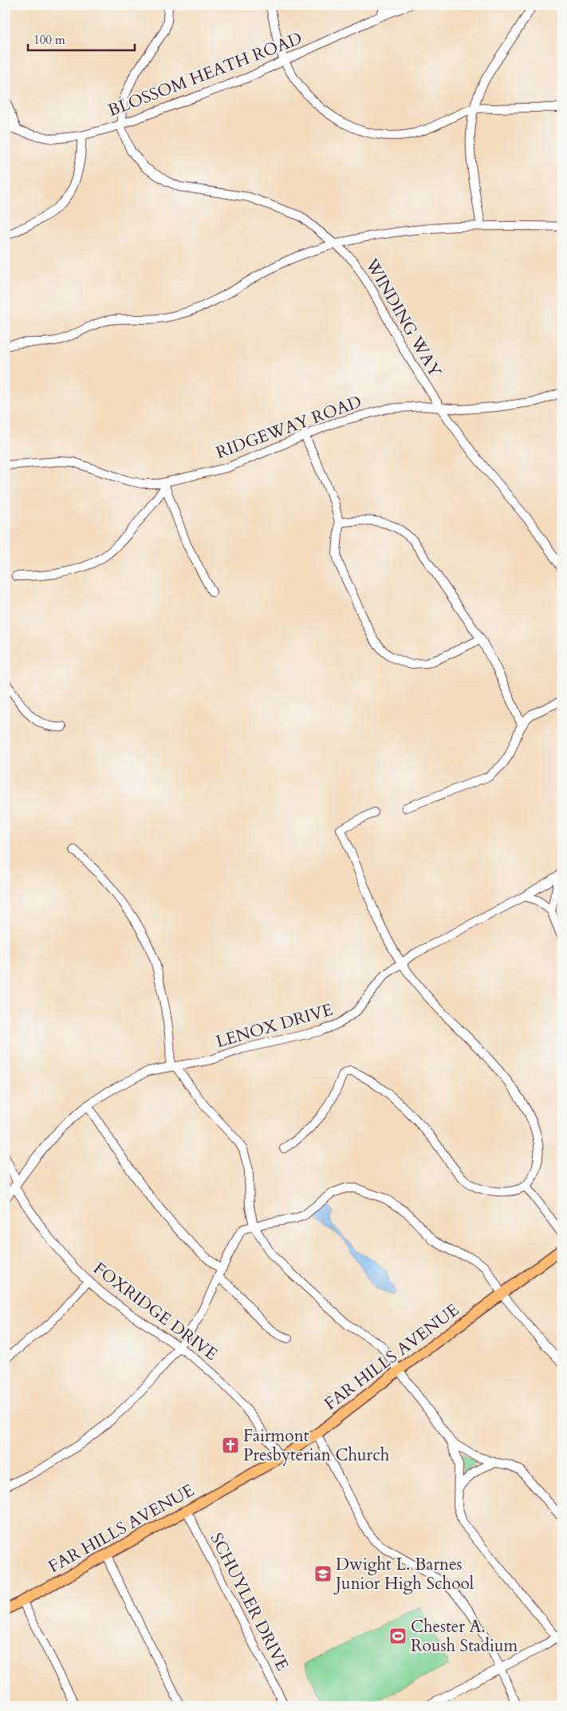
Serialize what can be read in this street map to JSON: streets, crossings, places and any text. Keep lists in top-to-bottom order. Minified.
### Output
{"streets":{"main road":["FAR HILLS AVENUE"],"street":["BLOSSOM HEATH ROAD","WINDING WAY","RIDGEWAY ROAD","LENOX DRIVE","FOXRIDGE DRIVE","SCHUYLER DRIVE"]},"crossings":[["BLOSSOM HEATH ROAD","WINDING WAY"],["WINDING WAY","RIDGEWAY ROAD"],["LENOX DRIVE","FOXRIDGE DRIVE"],["FOXRIDGE DRIVE","FAR HILLS AVENUE"],["FAR HILLS AVENUE","SCHUYLER DRIVE"]],"places":{"church":["Fairmont Presbyterian Church"],"school or university":["Dwight L. Barnes Junior High School"],"sports":["Chester A. Roush Stadium"]},"scale_bar":"100 m"}
